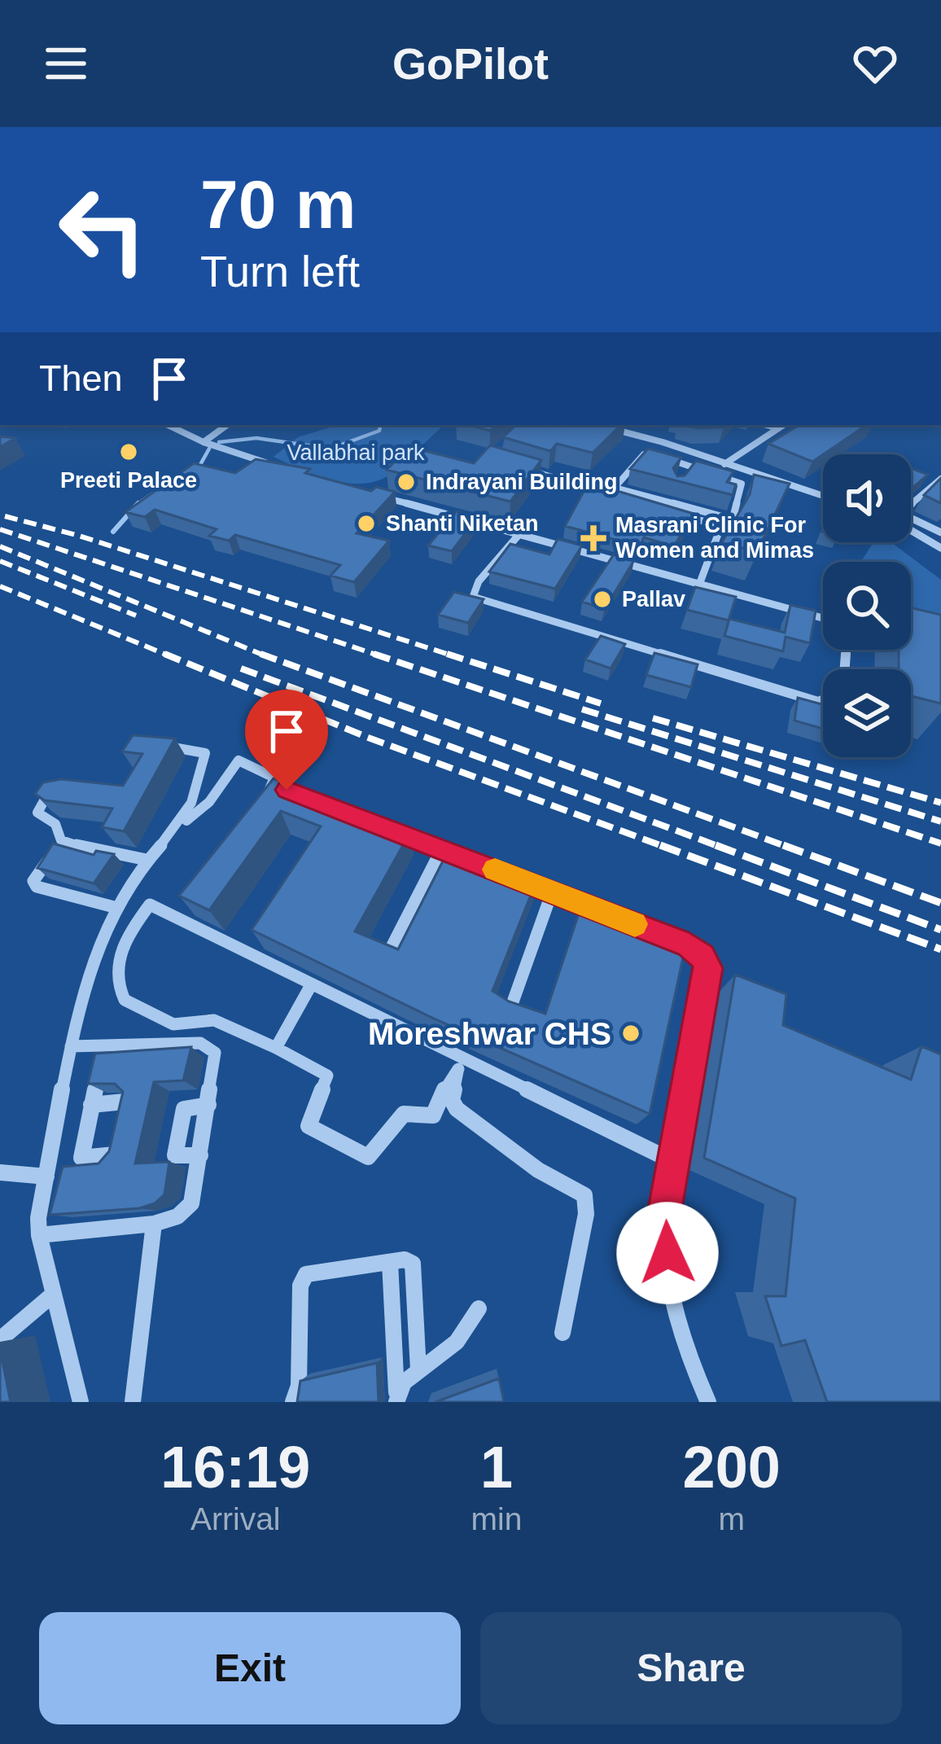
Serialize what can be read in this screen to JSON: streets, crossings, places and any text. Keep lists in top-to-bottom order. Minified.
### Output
{"parks":["Vallabhai park"],"places":{"other":["Preeti Palace","Indrayani Building","Shanti Niketan","Pallav","Moreshwar CHS"],"health":["Masrani Clinic For Women and Mimas"]},"page":{"header":"GoPilot","turn":["70 m","Turn left"],"then":"Then","eta":["16:19","Arrival","1","min","200","m"],"buttons":["Exit","Share"]}}
